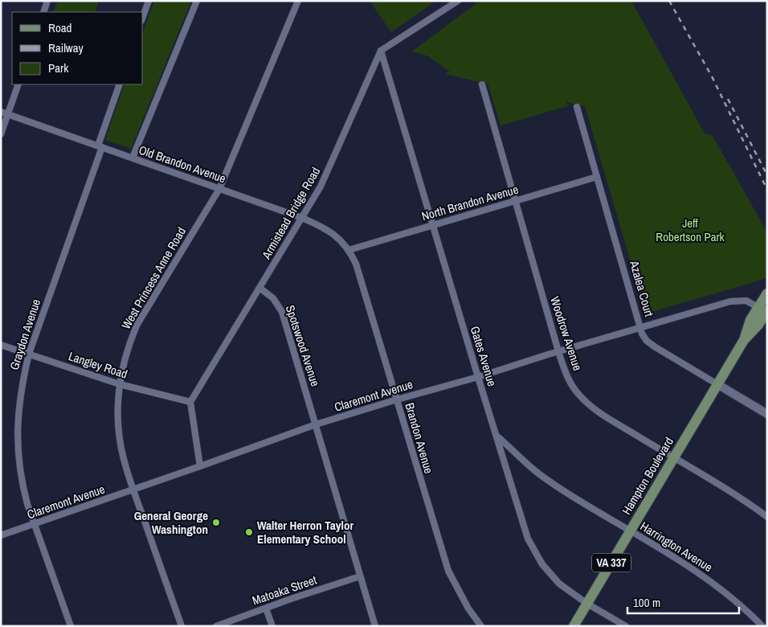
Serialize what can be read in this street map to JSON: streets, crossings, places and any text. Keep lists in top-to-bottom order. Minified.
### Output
{"streets":{"main road":["Hampton Boulevard","VA 337"],"street":["Old Brandon Avenue","North Brandon Avenue","Armistead Bridge Road","West Princess Anne Road","Azalea Court","Woodrow Avenue","Graydon Avenue","Spotswood Avenue","Gates Avenue","Langley Road","Claremont Avenue","Brandon Avenue","Harrington Avenue","Matoaka Street"]},"crossings":[["Old Brandon Avenue","North Brandon Avenue"],["Old Brandon Avenue","Armistead Bridge Road"],["Old Brandon Avenue","West Princess Anne Road"],["Old Brandon Avenue","Graydon Avenue"],["Old Brandon Avenue","Brandon Avenue"],["North Brandon Avenue","Azalea Court"],["North Brandon Avenue","Woodrow Avenue"],["North Brandon Avenue","Gates Avenue"],["North Brandon Avenue","Brandon Avenue"],["Armistead Bridge Road","Spotswood Avenue"],["Armistead Bridge Road","Gates Avenue"],["Armistead Bridge Road","Langley Road"],["West Princess Anne Road","Langley Road"],["West Princess Anne Road","Claremont Avenue"],["Azalea Court","Claremont Avenue"],["Azalea Court","Hampton Boulevard"],["Woodrow Avenue","Claremont Avenue"],["Woodrow Avenue","Hampton Boulevard"],["Graydon Avenue","Langley Road"],["Graydon Avenue","Claremont Avenue"],["Spotswood Avenue","Claremont Avenue"],["Spotswood Avenue","Matoaka Street"],["Gates Avenue","Claremont Avenue"],["Gates Avenue","Hampton Boulevard"],["Gates Avenue","Harrington Avenue"],["Claremont Avenue","Brandon Avenue"],["Claremont Avenue","Hampton Boulevard"],["Hampton Boulevard","Harrington Avenue"]],"parks":["Jeff Robertson Park"],"places":["General George Washington","Walter Herron Taylor Elementary School"],"legend":["Road","Railway","Park"],"scale_bar":"100 m"}
